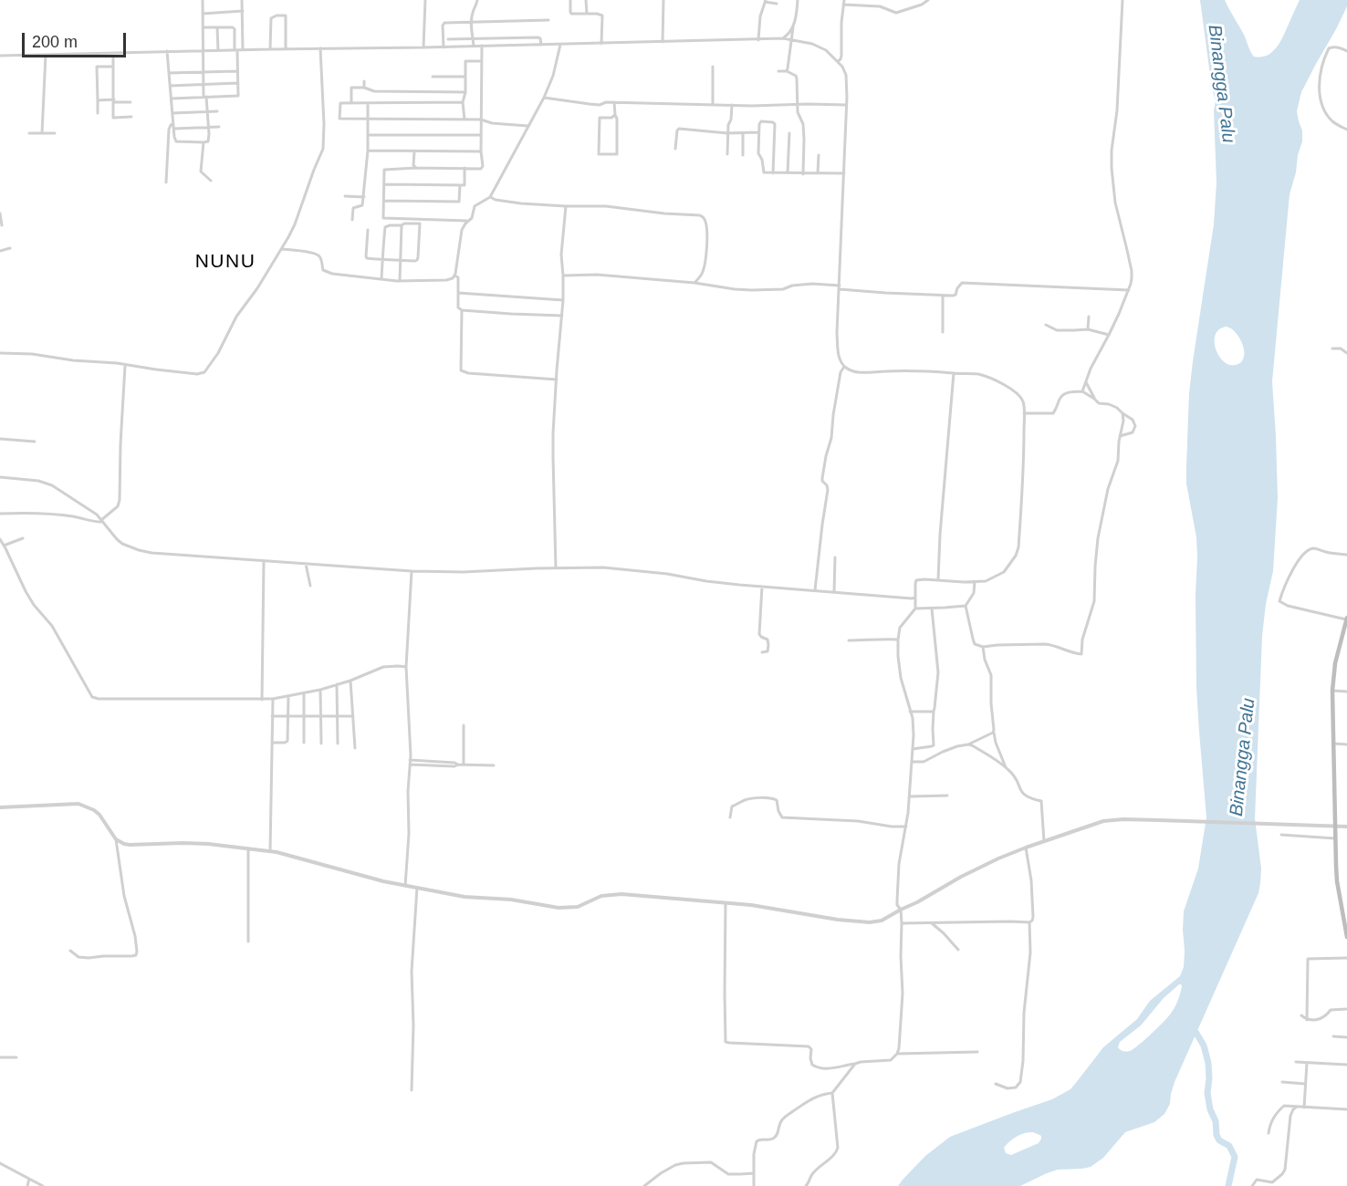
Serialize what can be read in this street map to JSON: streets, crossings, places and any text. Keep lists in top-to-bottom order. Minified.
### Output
{"districts":["NUNU"],"water":["Binangga Palu"],"scale_bar":"200 m"}
